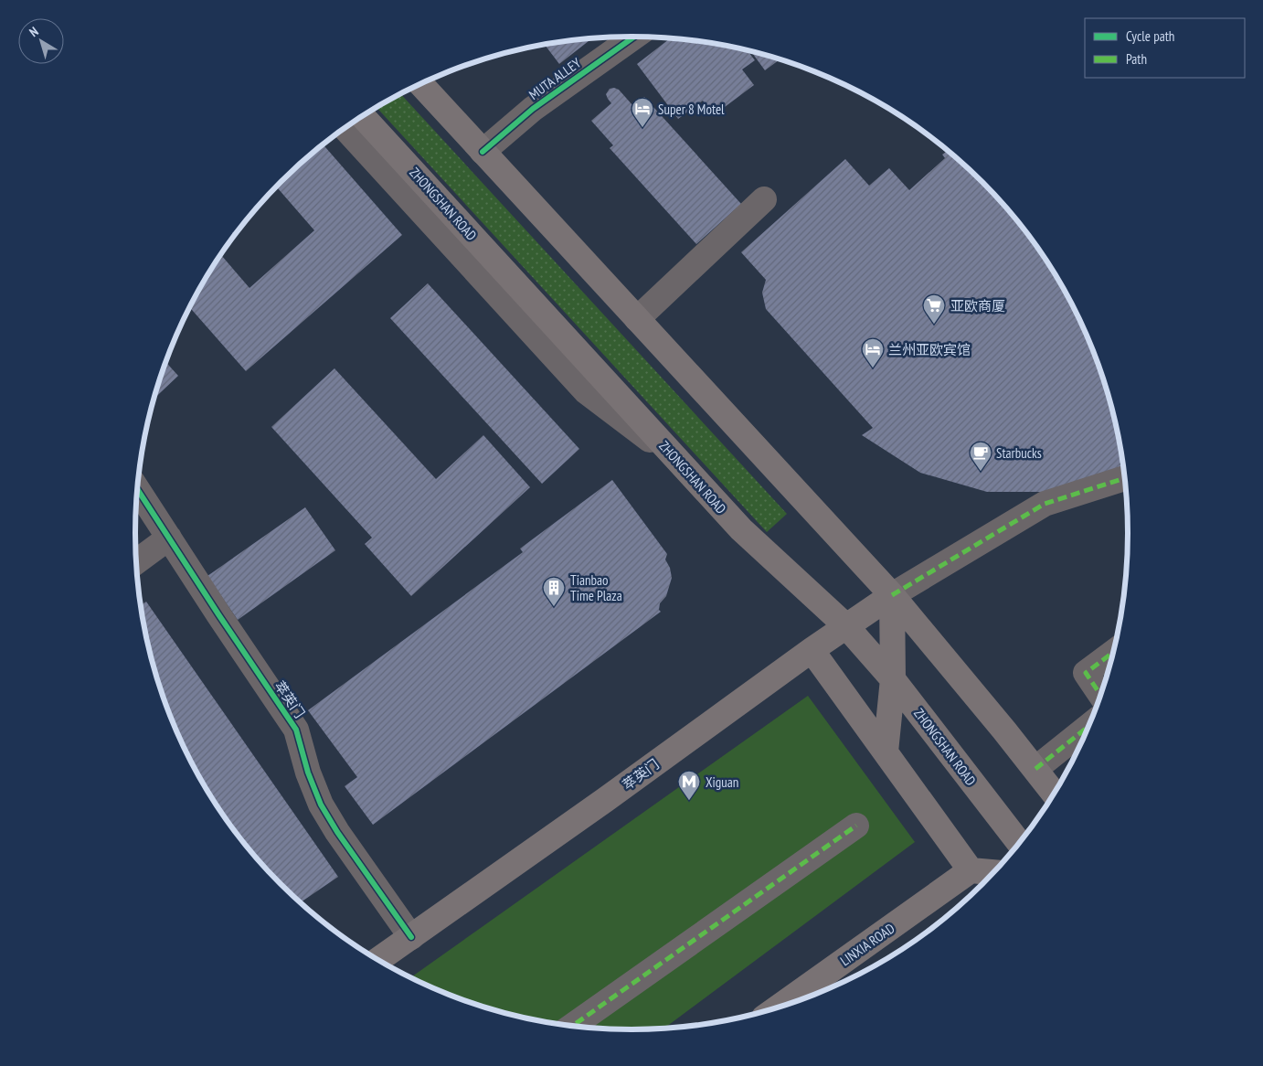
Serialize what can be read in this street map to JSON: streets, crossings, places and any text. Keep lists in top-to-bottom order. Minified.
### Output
{"streets":{"main road":["ZHONGSHAN ROAD","萃英门","LINXIA ROAD"],"street":["MUTA ALLEY"]},"crossings":[["ZHONGSHAN ROAD","萃英门"]],"places":{"hotel":["Super 8 Motel","兰州亚欧宾馆"],"supermarket":["亚欧商厦"],"cafe":["Starbucks"],"building":["Tianbao Time Plaza"],"metro station":["Xiguan"]},"legend":["Cycle path","Path"],"north":"top left"}
